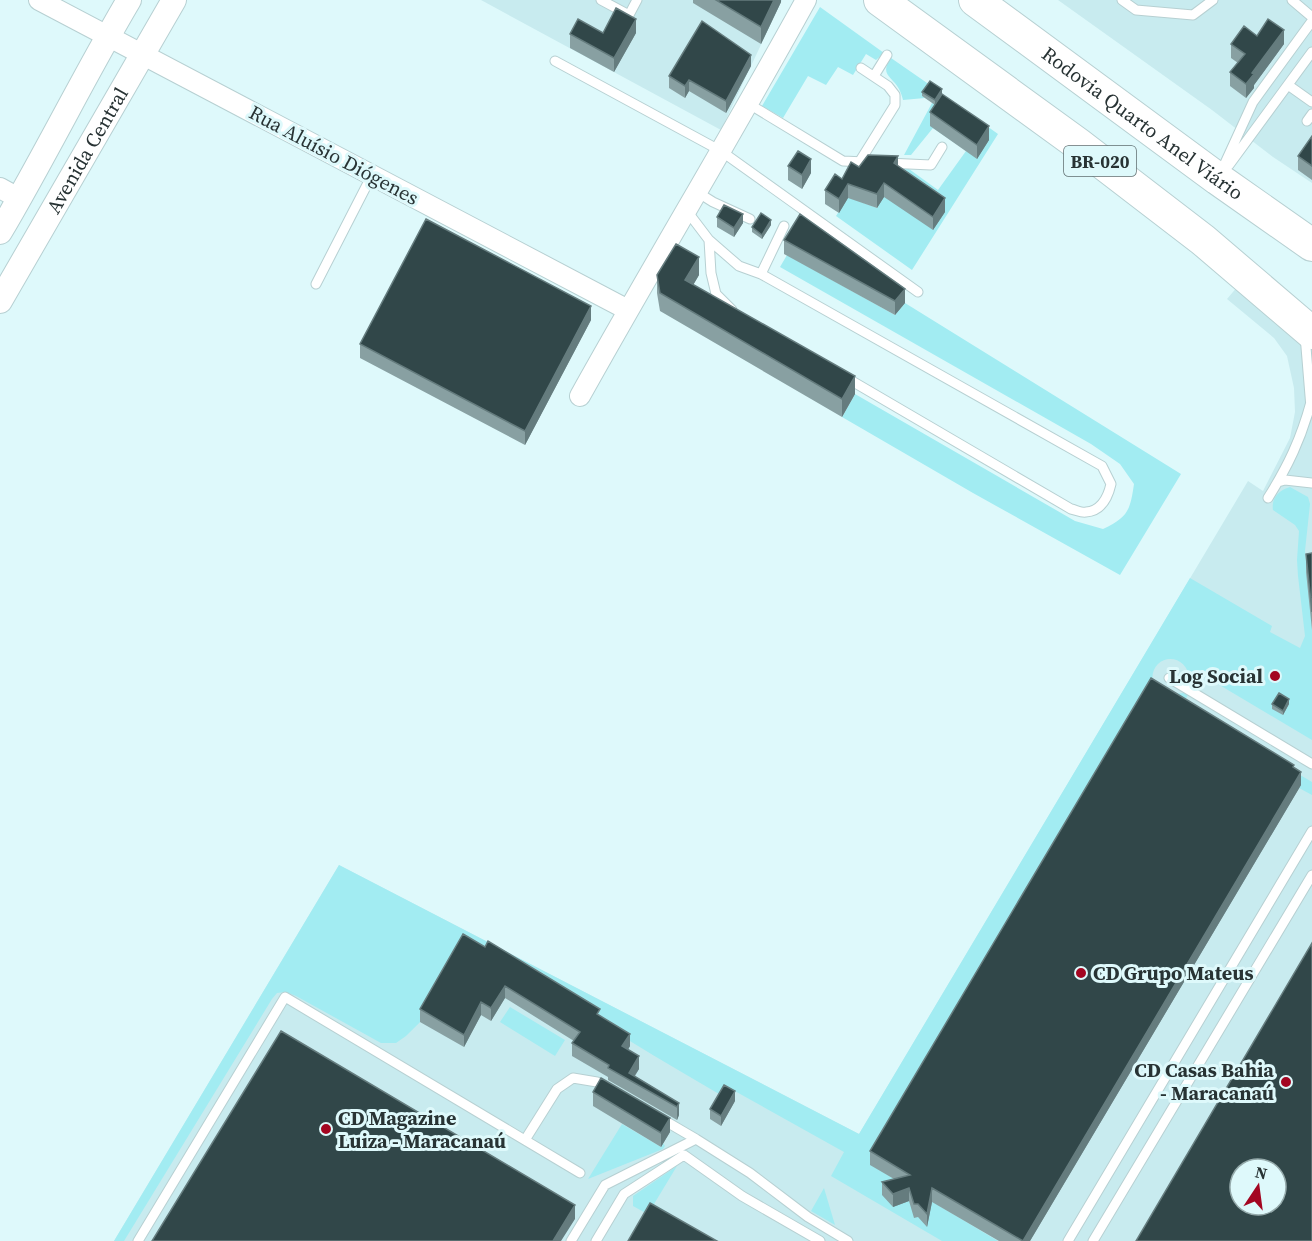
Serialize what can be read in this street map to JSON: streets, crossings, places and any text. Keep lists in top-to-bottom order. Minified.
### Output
{"streets":{"highway":["Rodovia Quarto Anel Viário","BR-020"],"street":["Avenida Central","Rua Aluísio Diógenes"]},"crossings":[["Avenida Central","Rua Aluísio Diógenes"]],"places":["Log Social","CD Grupo Mateus","CD Casas Bahia - Maracanaú","CD Magazine Luiza - Maracanaú"],"north":"top"}
